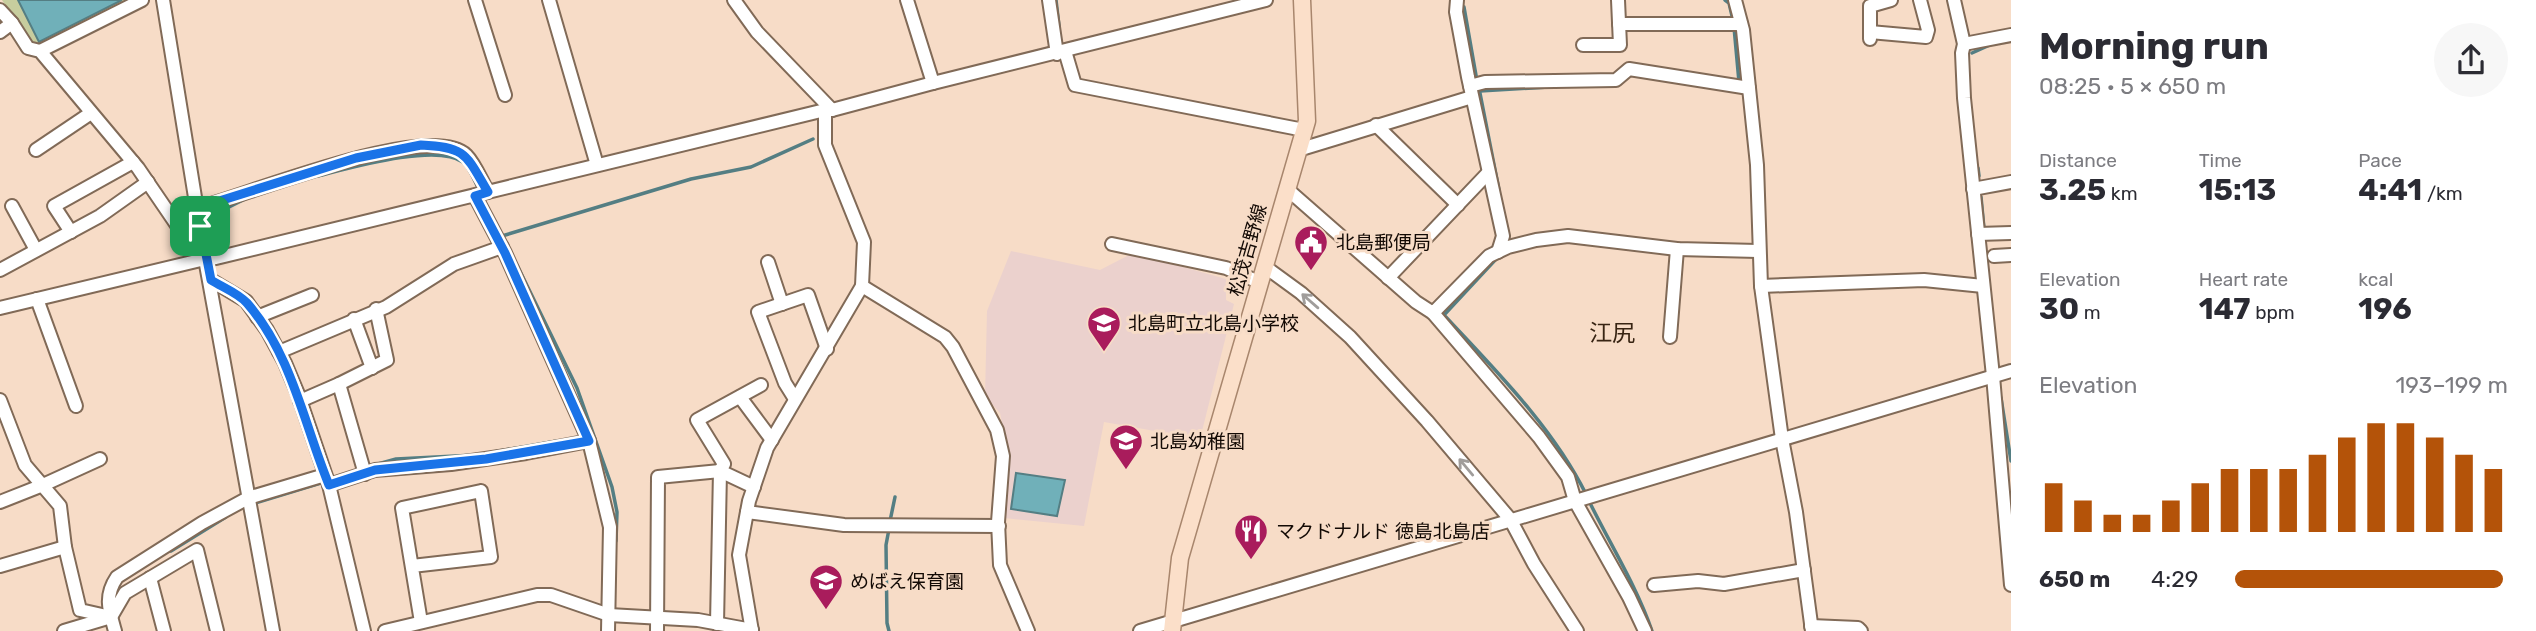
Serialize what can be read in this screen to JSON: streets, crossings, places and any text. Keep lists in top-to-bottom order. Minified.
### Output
{"streets":{"main road":["松茂吉野線"]},"districts":["江尻"],"places":{"public building":["北島郵便局"],"school or university":["北島町立北島小学校","北島幼稚園","めばえ保育園"],"restaurant":["マクドナルド 徳島北島店"]},"page":{"heading":["Morning run","08:25 · 5 × 650 m"],"stats":[["Distance","3.25 km"],["Time","15:13"],["Pace","4:41 /km"],["Elevation","30 m"],["Heart rate","147 bpm"],["kcal","196"]],"chart":["Elevation","193–199 m"],"list":[{"name":"650 m","note":"4:29"}]}}
